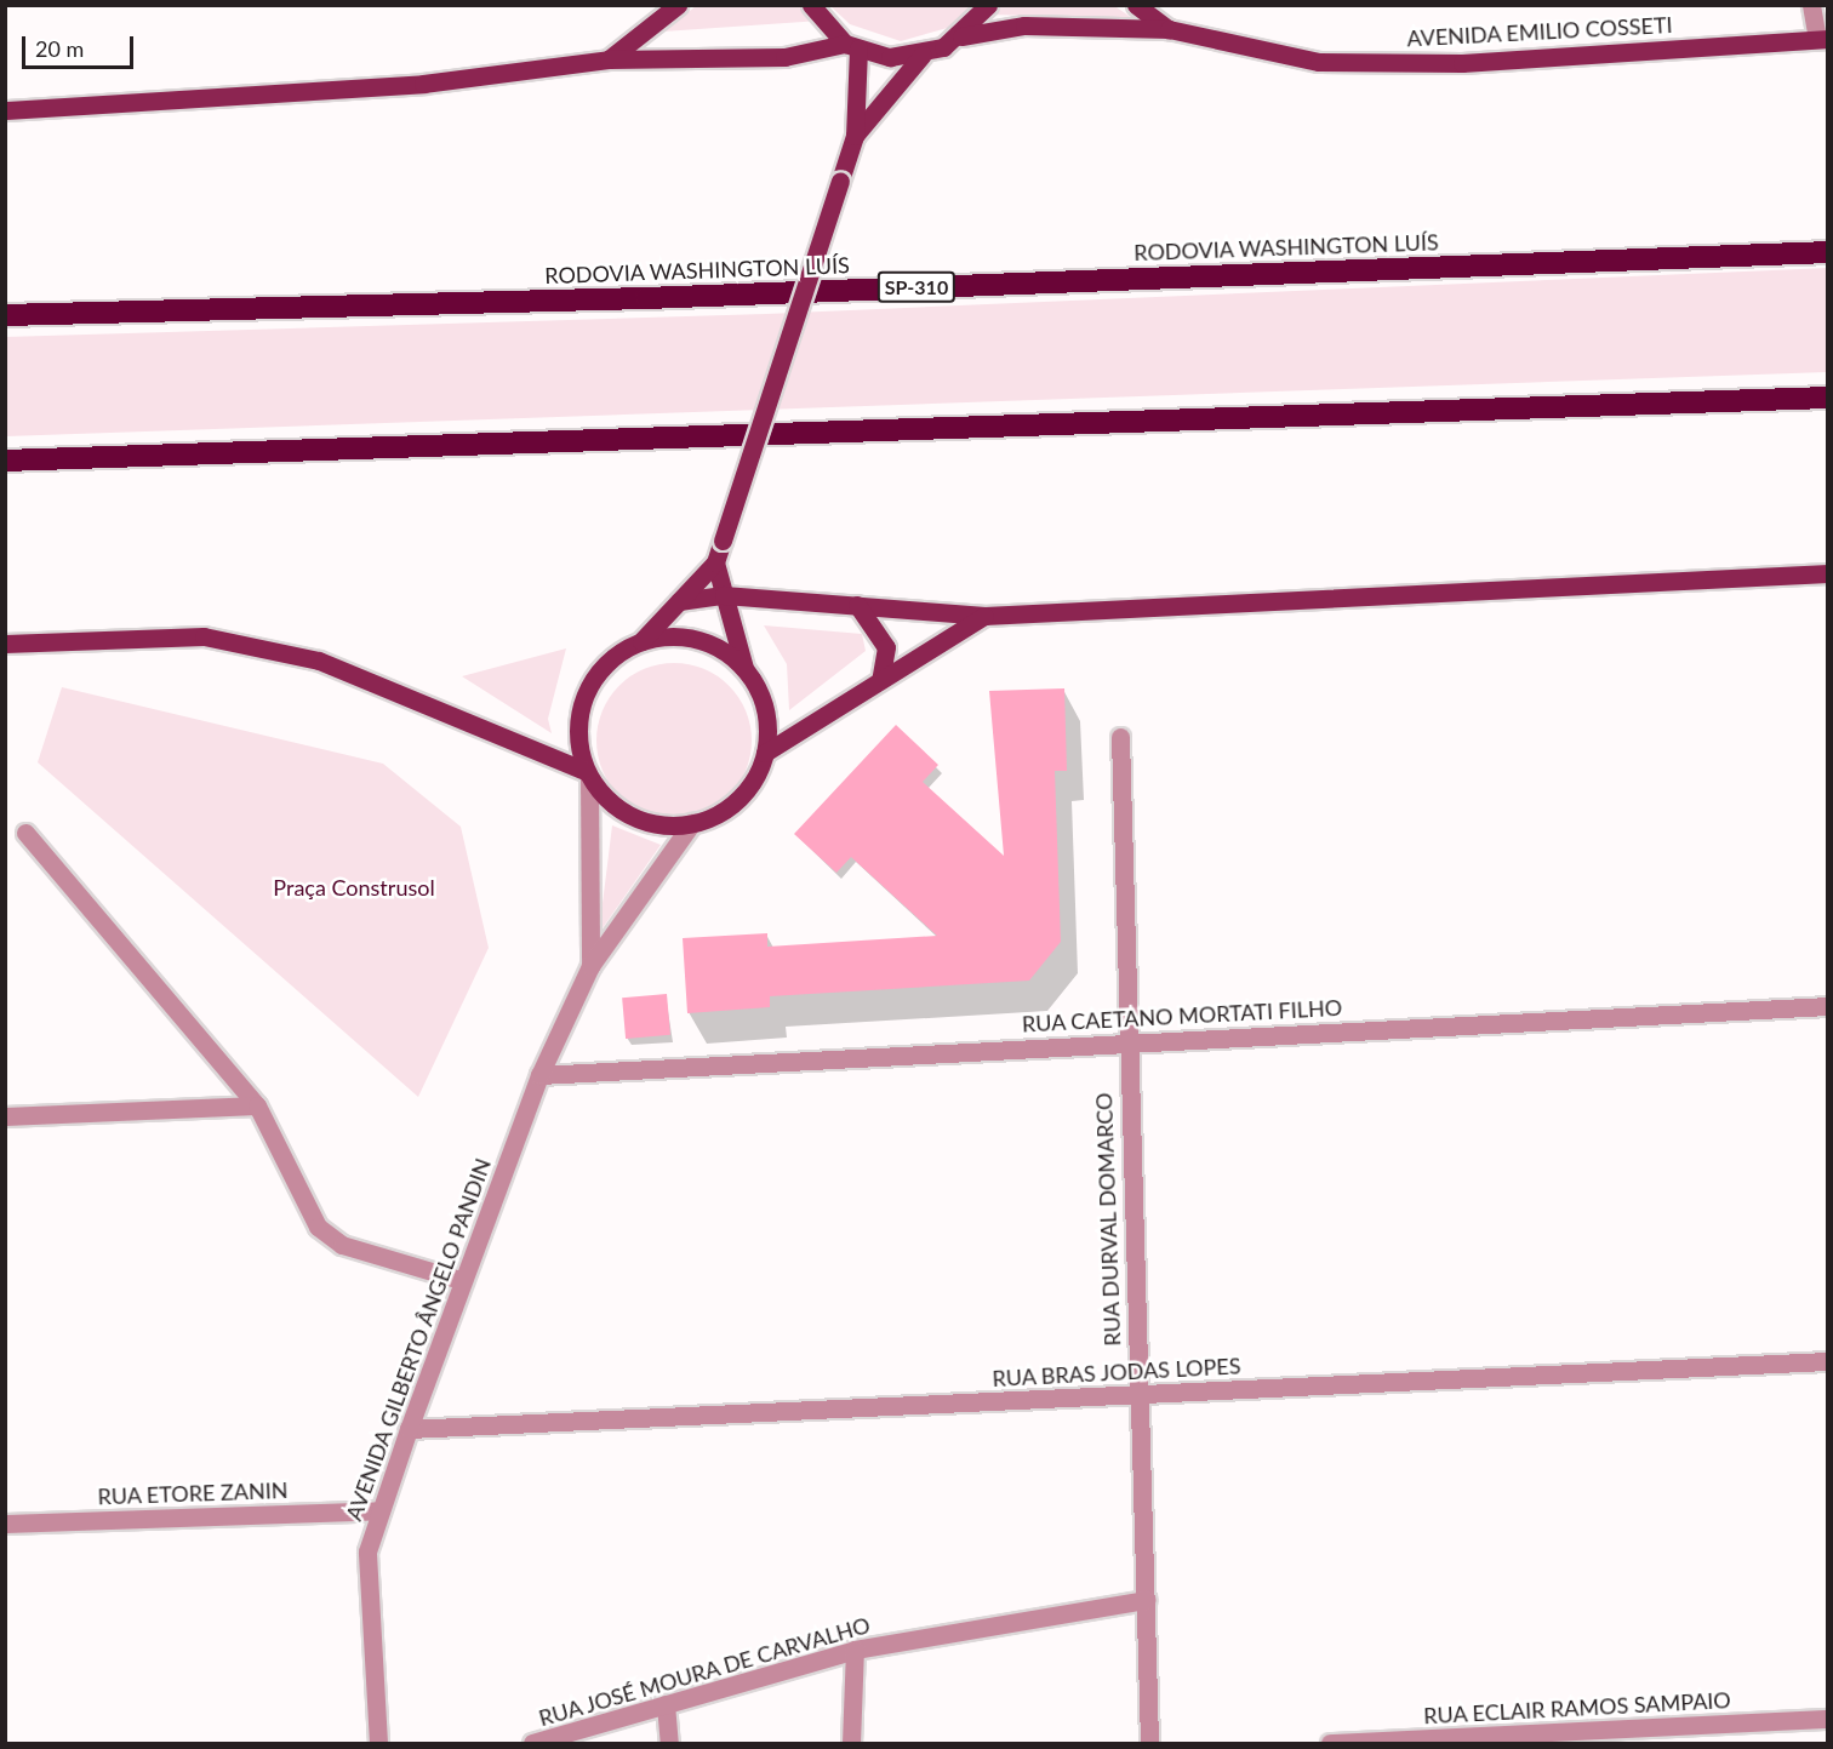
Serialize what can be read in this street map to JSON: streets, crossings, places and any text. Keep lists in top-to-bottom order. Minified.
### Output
{"streets":{"highway":["RODOVIA WASHINGTON LUÍS","SP-310"],"main road":["AVENIDA EMILIO COSSETI"],"street":["RUA CAETANO MORTATI FILHO","RUA DURVAL DOMARCO","AVENIDA GILBERTO ÂNGELO PANDIN","RUA BRAS JODAS LOPES","RUA ETORE ZANIN","RUA JOSÉ MOURA DE CARVALHO","RUA ECLAIR RAMOS SAMPAIO"]},"crossings":[["RUA CAETANO MORTATI FILHO","RUA DURVAL DOMARCO"],["RUA CAETANO MORTATI FILHO","AVENIDA GILBERTO ÂNGELO PANDIN"],["RUA DURVAL DOMARCO","RUA BRAS JODAS LOPES"],["RUA DURVAL DOMARCO","RUA JOSÉ MOURA DE CARVALHO"],["AVENIDA GILBERTO ÂNGELO PANDIN","RUA BRAS JODAS LOPES"],["AVENIDA GILBERTO ÂNGELO PANDIN","RUA ETORE ZANIN"]],"parks":["Praça Construsol"],"scale_bar":"20 m"}
